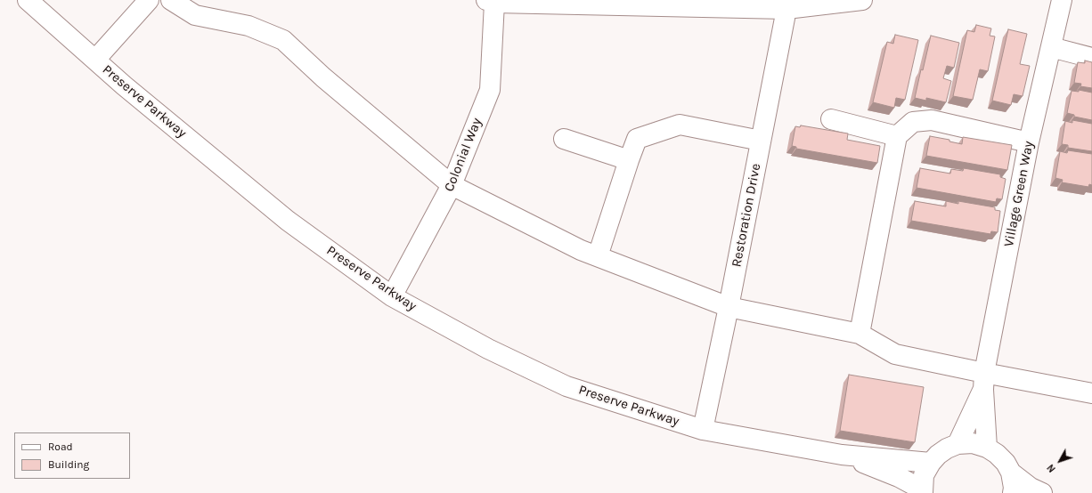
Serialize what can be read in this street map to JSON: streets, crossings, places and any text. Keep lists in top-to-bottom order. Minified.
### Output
{"streets":{"street":["Preserve Parkway","Colonial Way","Village Green Way","Restoration Drive"]},"crossings":[["Preserve Parkway","Colonial Way"],["Preserve Parkway","Village Green Way"],["Preserve Parkway","Restoration Drive"]],"legend":["Road","Building"],"north":"bottom left"}
